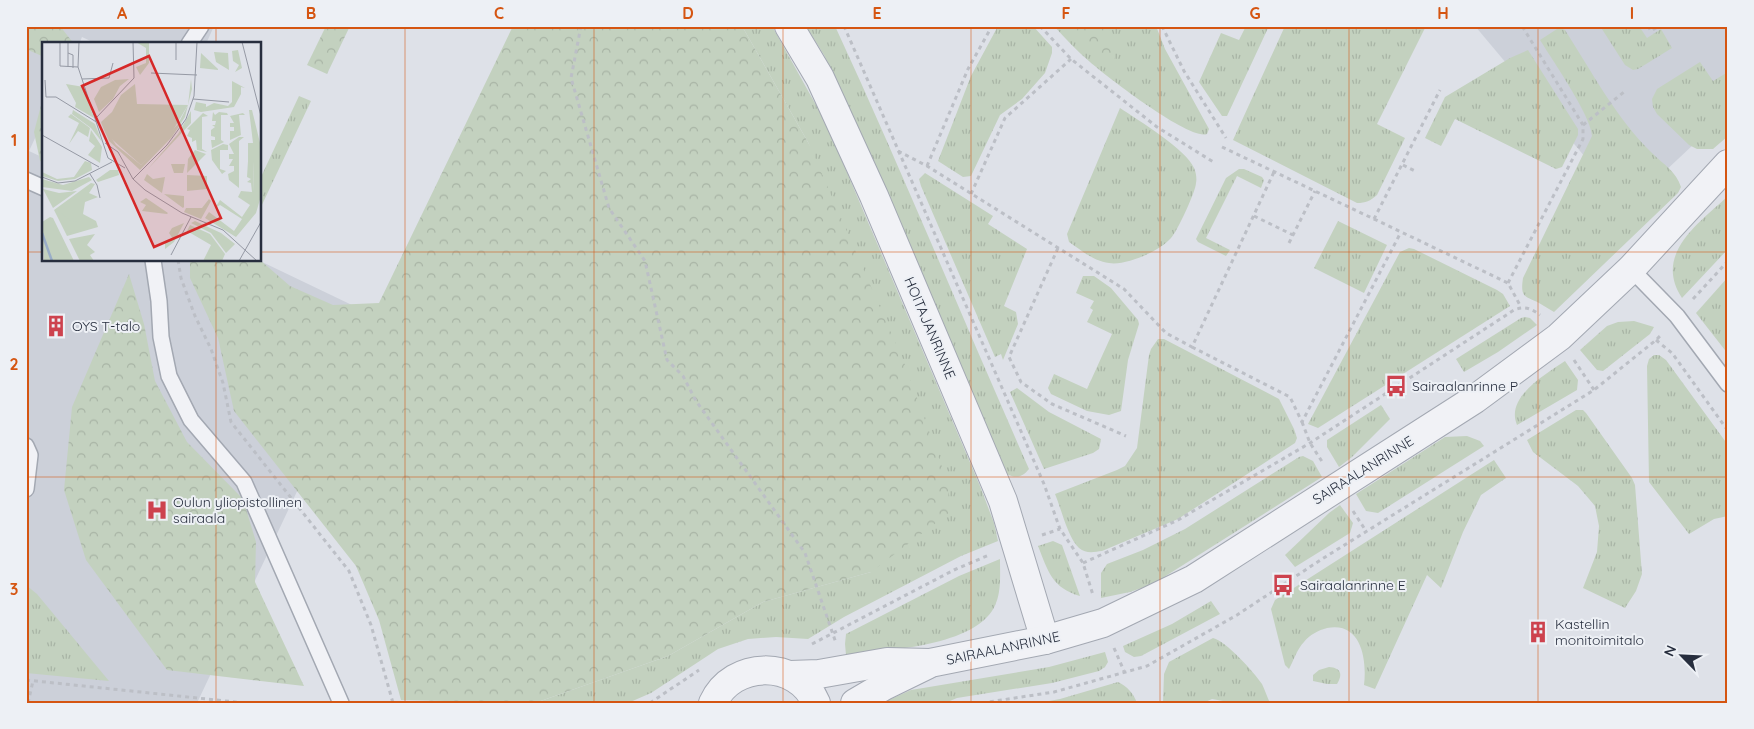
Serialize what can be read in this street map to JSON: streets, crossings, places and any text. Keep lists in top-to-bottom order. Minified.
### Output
{"streets":{"street":["HOITAJANRINNE","SAIRAALANRINNE"]},"crossings":[["HOITAJANRINNE","SAIRAALANRINNE"]],"places":{"building":["OYS T-talo","Kastellin monitoimitalo"],"bus stop":["Sairaalanrinne P","Sairaalanrinne E"],"hospital":["Oulun yliopistollinen sairaala"]},"north":"top left","grid":{"columns":["A","B","C","D","E","F","G","H","I"],"rows":["1","2","3"]}}
